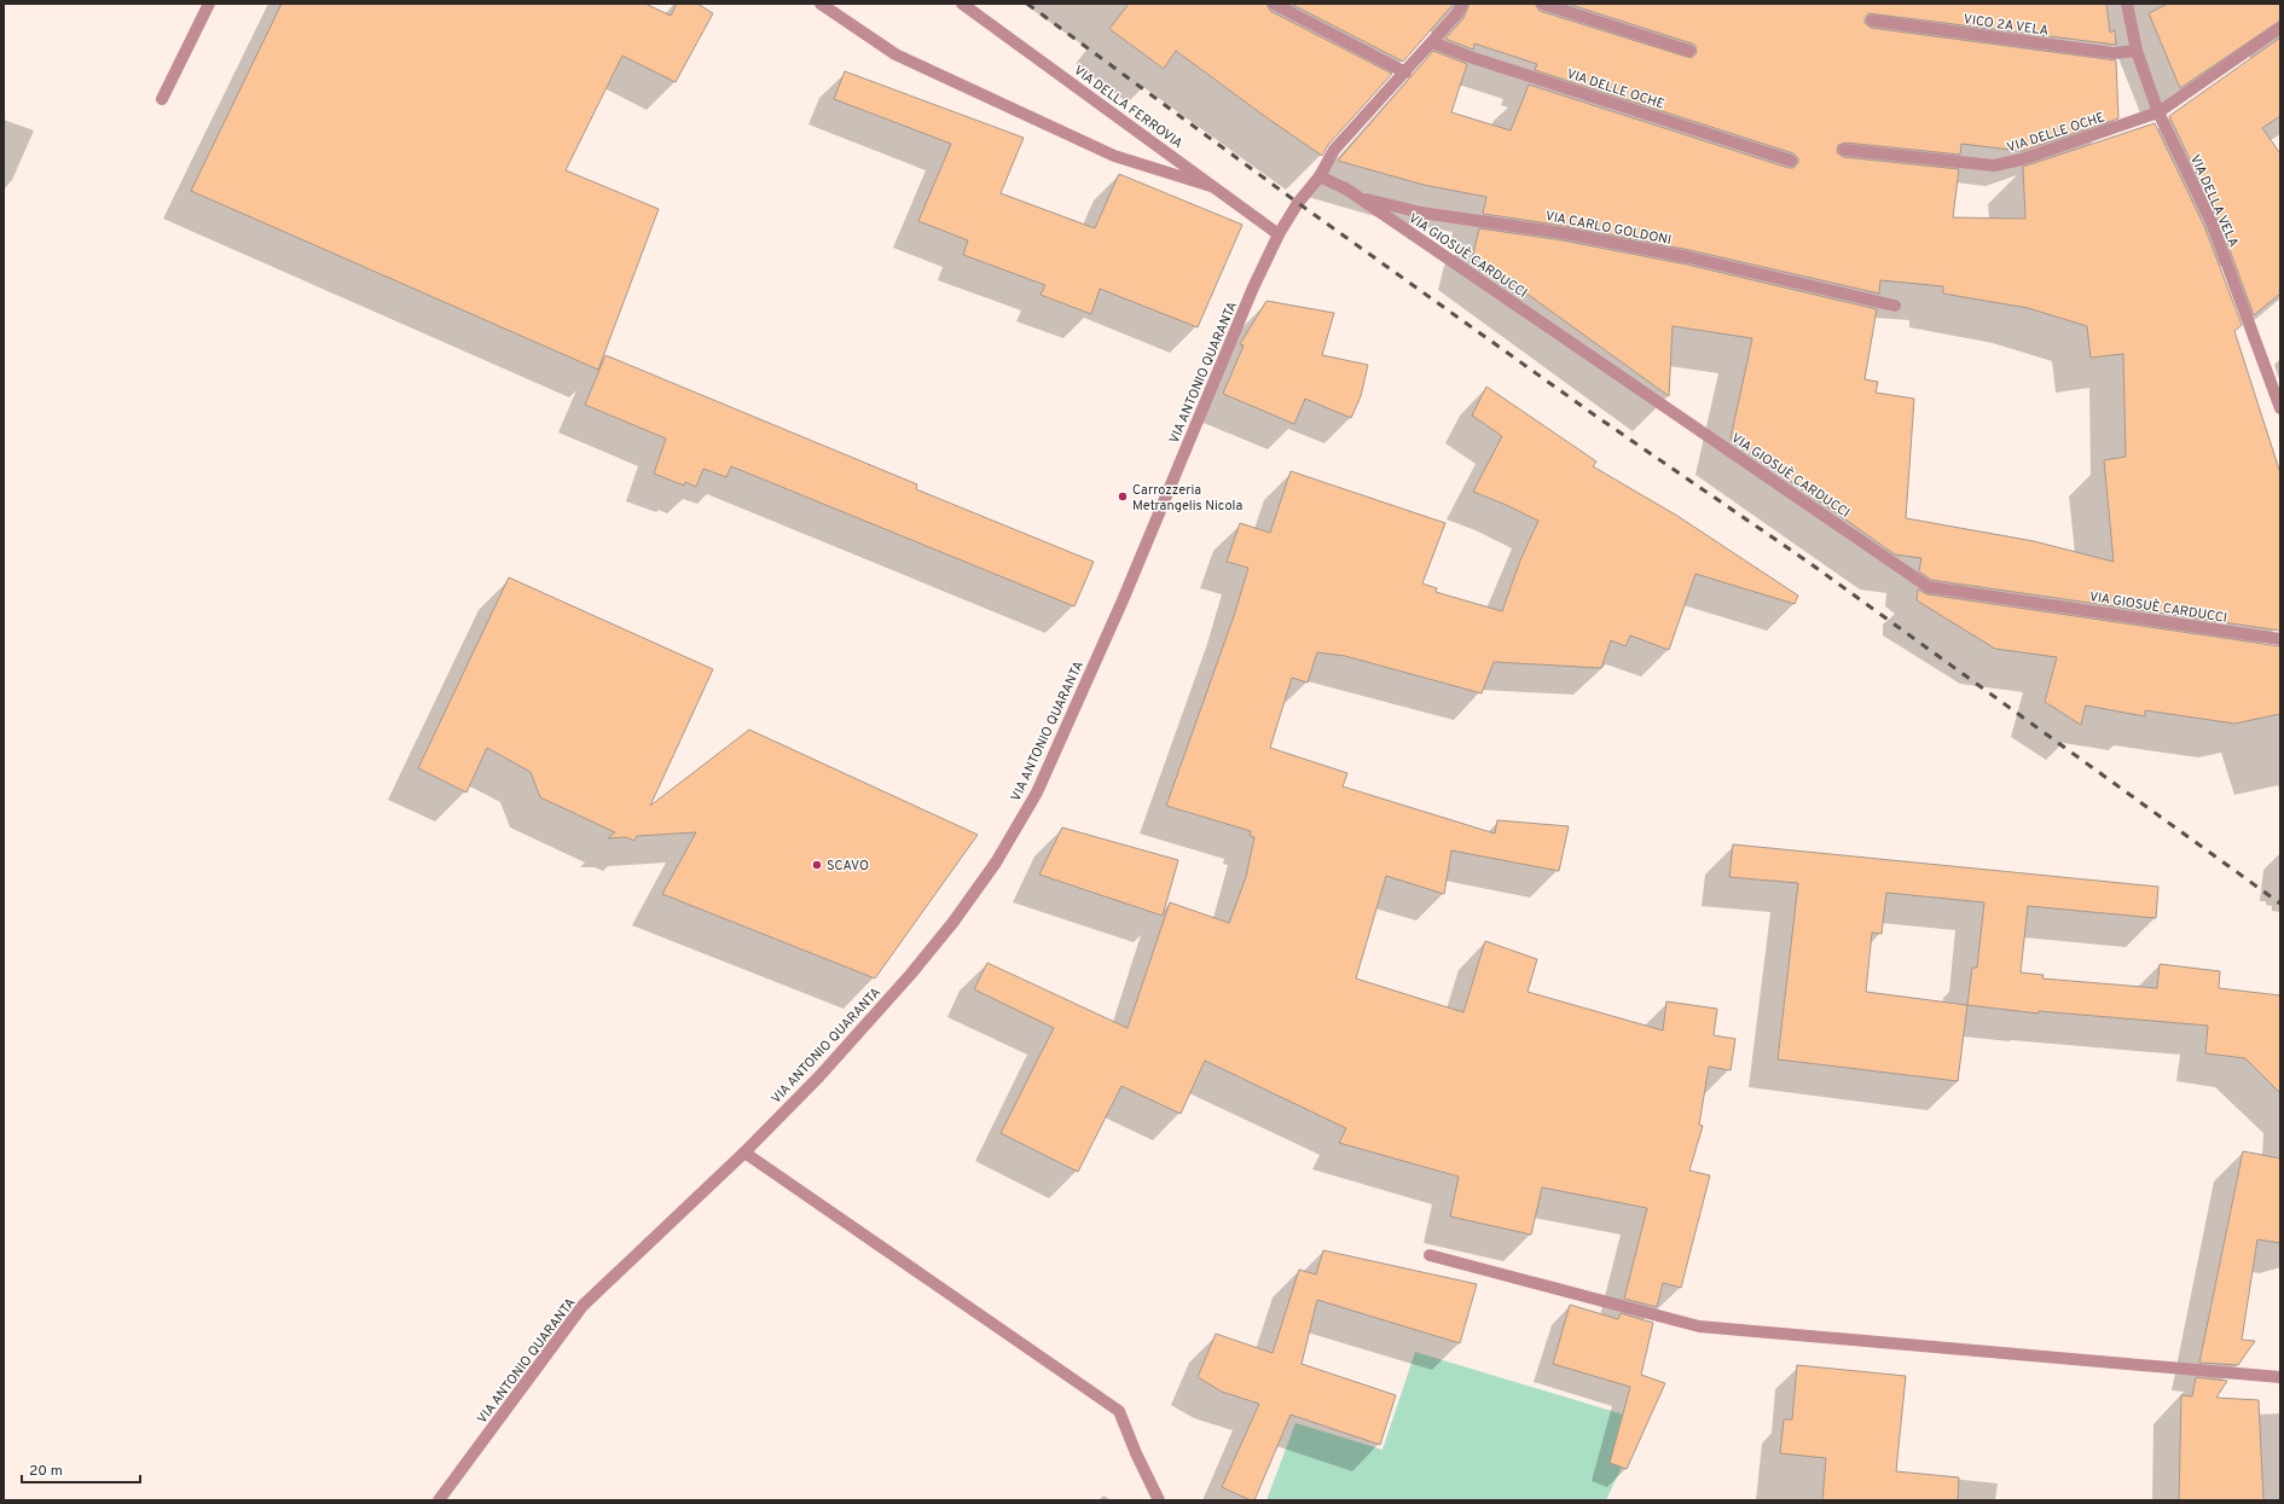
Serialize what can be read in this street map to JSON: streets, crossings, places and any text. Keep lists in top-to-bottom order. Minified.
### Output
{"streets":{"street":["VICO 2A VELA","VIA DELLE OCHE","VIA DELLA FERROVIA","VIA DELLA VELA","VIA CARLO GOLDONI","VIA GIOSUÈ CARDUCCI","VIA ANTONIO QUARANTA"]},"crossings":[["VICO 2A VELA","VIA DELLA VELA"],["VIA DELLE OCHE","VIA DELLA VELA"],["VIA DELLE OCHE","VIA ANTONIO QUARANTA"],["VIA DELLA FERROVIA","VIA ANTONIO QUARANTA"],["VIA CARLO GOLDONI","VIA GIOSUÈ CARDUCCI"],["VIA CARLO GOLDONI","VIA ANTONIO QUARANTA"]],"places":["Carrozzeria Metrangelis Nicola","SCAVO"],"scale_bar":"20 m"}
